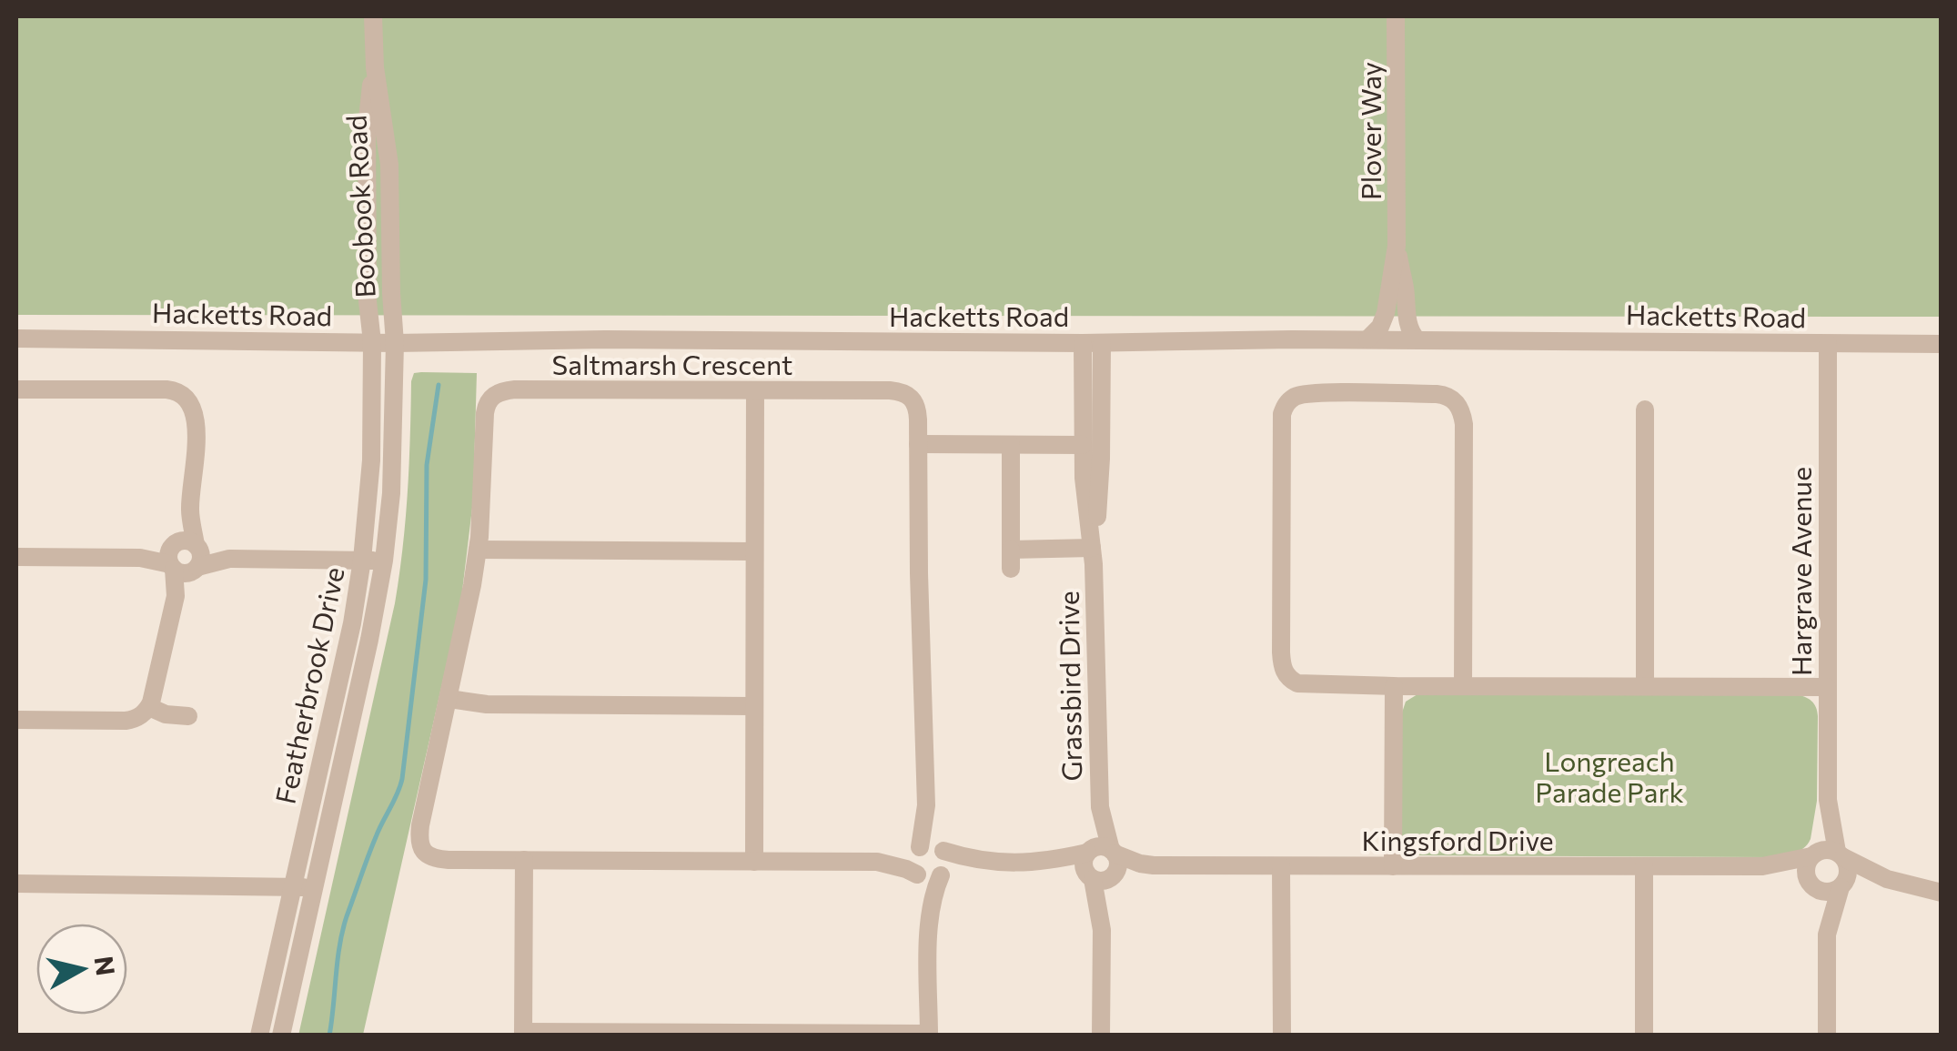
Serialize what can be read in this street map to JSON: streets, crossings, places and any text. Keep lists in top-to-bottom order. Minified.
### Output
{"streets":{"street":["Plover Way","Boobook Road","Hacketts Road","Saltmarsh Crescent","Hargrave Avenue","Featherbrook Drive","Grassbird Drive","Kingsford Drive"]},"crossings":[["Plover Way","Hacketts Road"],["Boobook Road","Hacketts Road"],["Boobook Road","Featherbrook Drive"],["Hacketts Road","Hargrave Avenue"],["Hacketts Road","Featherbrook Drive"],["Hacketts Road","Grassbird Drive"],["Hargrave Avenue","Kingsford Drive"],["Grassbird Drive","Kingsford Drive"]],"parks":["Longreach Parade Park"],"north":"right"}
